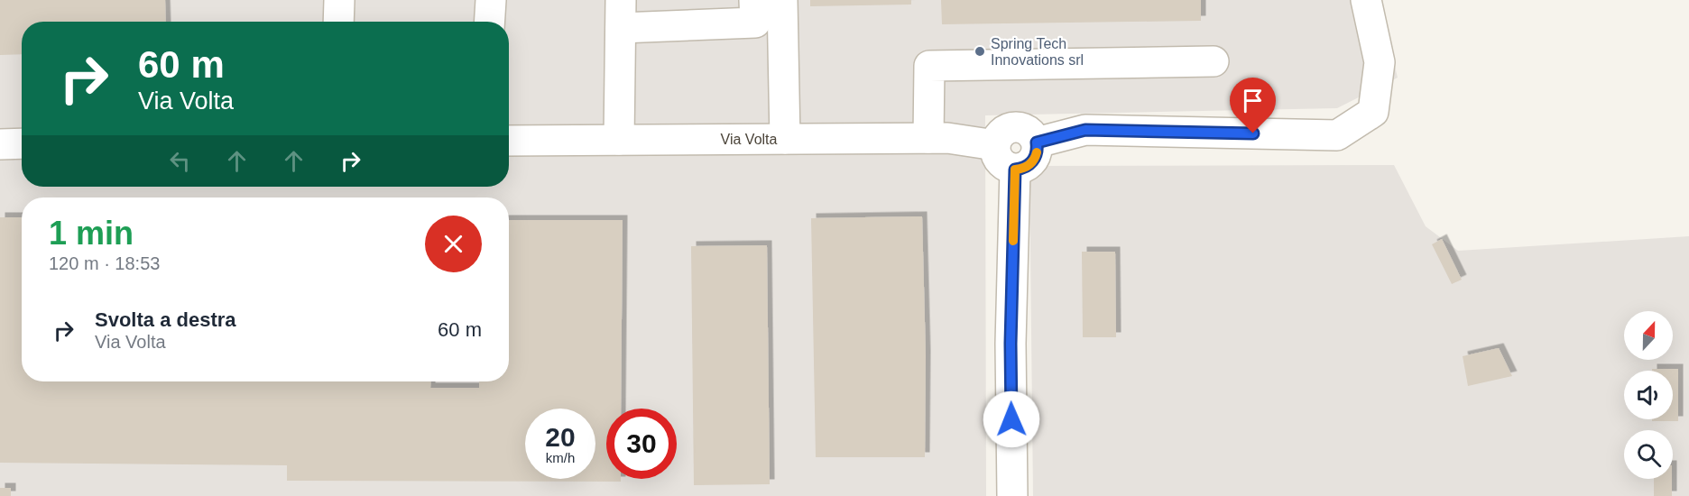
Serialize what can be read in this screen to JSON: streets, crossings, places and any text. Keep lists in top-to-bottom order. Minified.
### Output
{"streets":{"street":["Via Volta"]},"places":["Spring Tech Innovations srl"],"north":"top","page":{"turn":["60 m","Via Volta"],"heading":["1 min","120 m · 18:53"],"list":[{"name":"Svolta a destra","note":"Via Volta","value":"60 m"}],"speed":"20 km/h","limit":"30"}}
